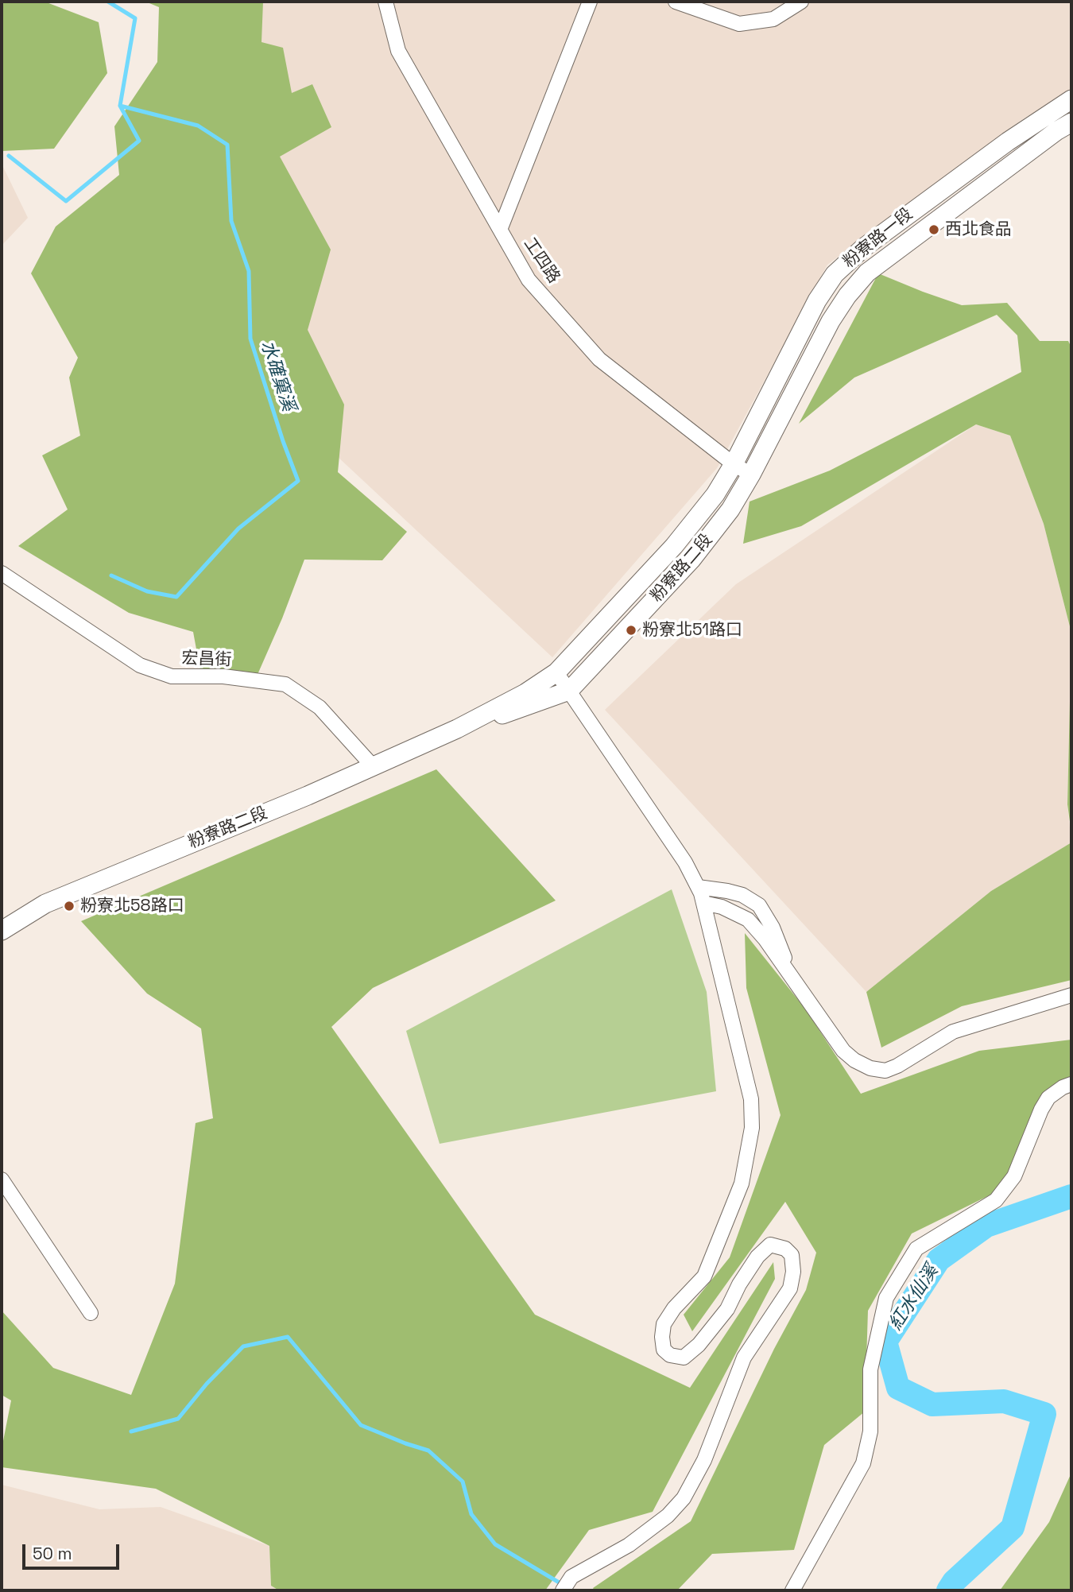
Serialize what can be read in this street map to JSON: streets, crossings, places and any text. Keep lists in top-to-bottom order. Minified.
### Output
{"streets":{"main road":["粉寮路一段","粉寮路二段"],"street":["工四路","宏昌街"]},"crossings":[["粉寮路一段","工四路"],["粉寮路一段","粉寮路二段"],["工四路","粉寮路二段"],["粉寮路二段","宏昌街"]],"water":["水確窠溪","紅水仙溪"],"places":["西北食品","粉寮北51路口","粉寮北58路口"],"scale_bar":"50 m"}
